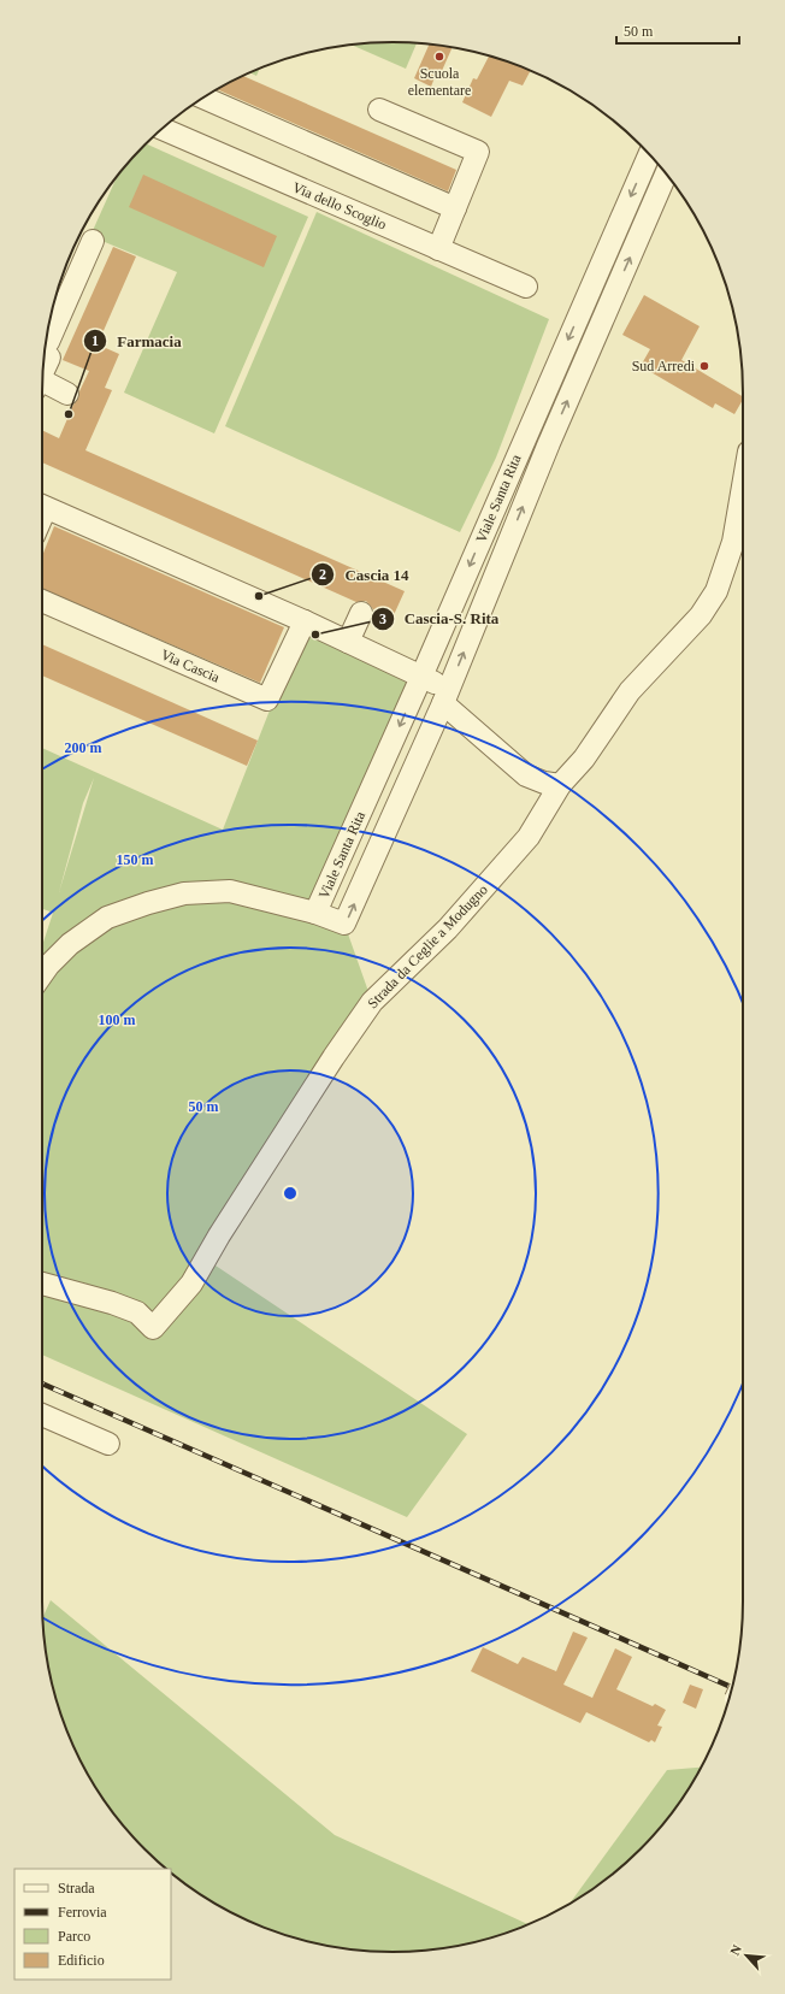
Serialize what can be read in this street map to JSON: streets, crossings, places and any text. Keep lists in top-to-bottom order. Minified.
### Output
{"streets":{"street":["Via dello Scoglio","Viale Santa Rita","Via Cascia","Strada da Ceglie a Modugno"]},"places":["Scuola elementare","Sud Arredi","Farmacia","Cascia 14","Cascia-S. Rita"],"legend":["Strada","Ferrovia","Parco","Edificio"],"scale_bar":"50 m","north":"top left","rings":["200 m","150 m","100 m","50 m"]}
